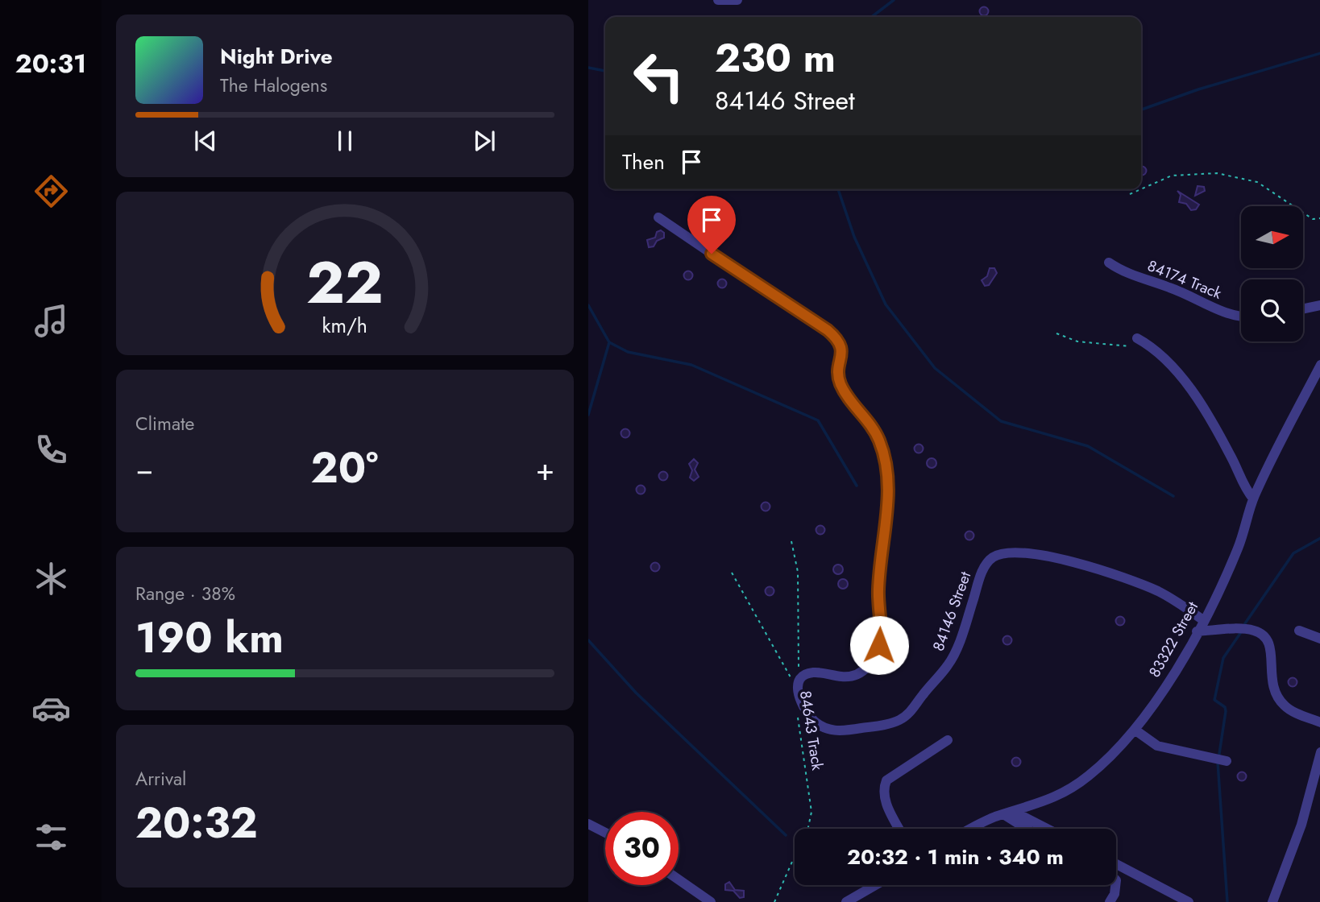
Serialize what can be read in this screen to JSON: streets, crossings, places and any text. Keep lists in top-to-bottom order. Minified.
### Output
{"streets":{"street":["84174 Track","84146 Street","83322 Street"],"path":["84643 Track"]},"crossings":[["84146 Street","83322 Street"]],"north":"right","page":{"tabs":"20:31","turn":["230 m","84146 Street"],"song":["Night Drive","The Halogens"],"then":"Then","tile":["Climate",["Range · 38%","190 km"],["Arrival","20:32"]],"heat":["−","20°","+"],"limit":"30","trip":"20:32 · 1 min · 340 m","gauge":["22","km/h"]}}
